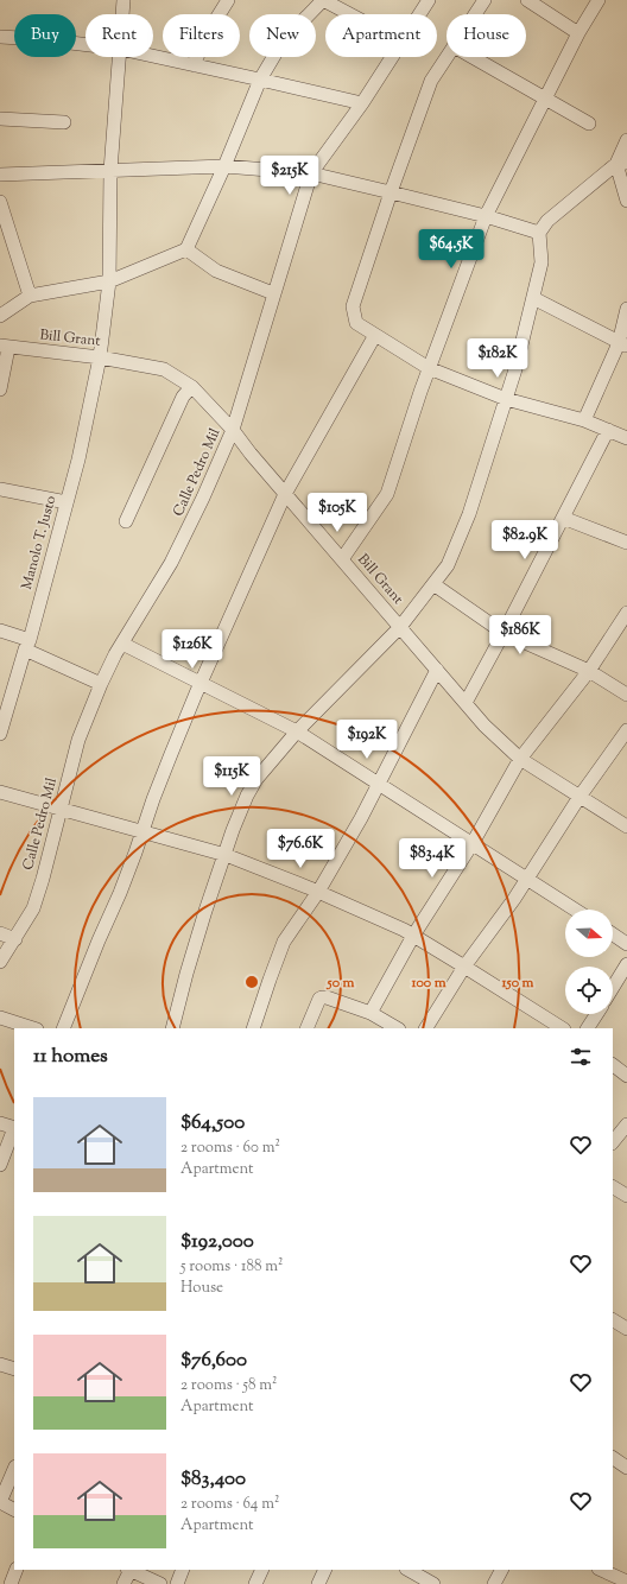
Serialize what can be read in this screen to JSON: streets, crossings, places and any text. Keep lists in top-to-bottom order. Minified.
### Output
{"streets":{"street":["Bill Grant","Calle Pedro Mil","Manolo T. Justo"]},"crossings":[["Bill Grant","Calle Pedro Mil"],["Bill Grant","Manolo T. Justo"]],"north":"right","page":{"chip":["Buy","Rent","Filters","New","Apartment","House"],"price":["$215K","$64.5K","$182K","$105K","$82.9K","$186K","$126K","$192K","$115K","$76.6K","$83.4K"],"heading":"11 homes","list":[{"name":"$64,500","note":"2 rooms · 60 m² · Apartment"},{"name":"$192,000","note":"5 rooms · 188 m² · House"},{"name":"$76,600","note":"2 rooms · 58 m² · Apartment"},{"name":"$83,400","note":"2 rooms · 64 m² · Apartment"}]},"rings":["50 m","100 m","150 m"]}
